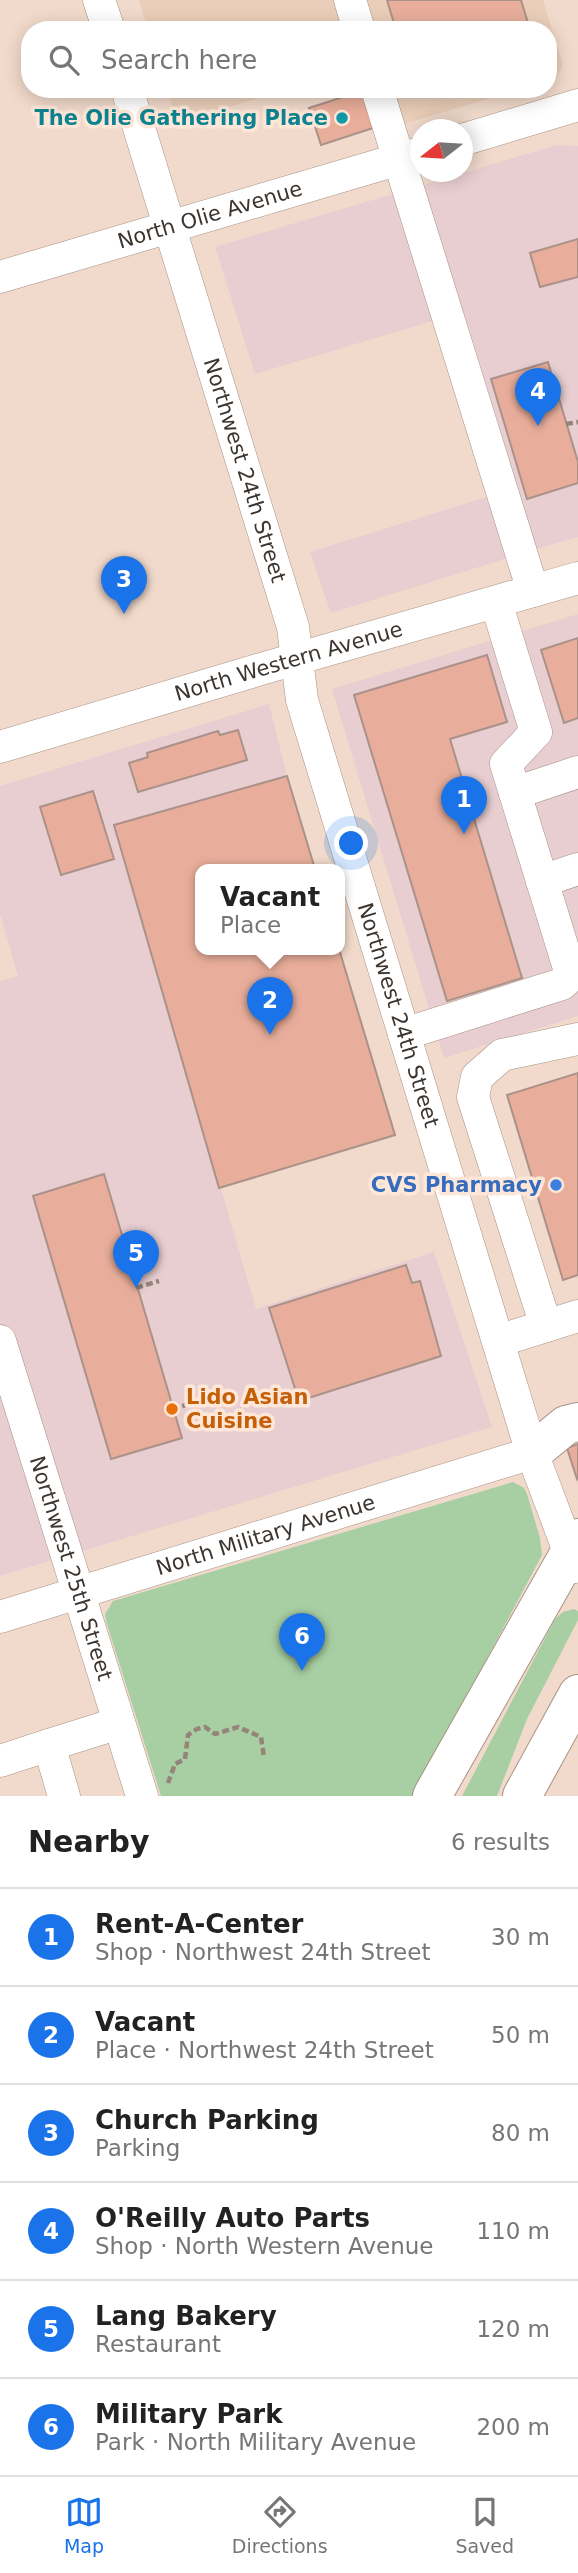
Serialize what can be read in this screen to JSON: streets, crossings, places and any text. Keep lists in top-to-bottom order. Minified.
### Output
{"streets":{"street":["North Olie Avenue","Northwest 24th Street","North Western Avenue","North Military Avenue","Northwest 25th Street"]},"crossings":[["North Olie Avenue","Northwest 24th Street"],["Northwest 24th Street","North Western Avenue"],["Northwest 24th Street","North Military Avenue"],["North Military Avenue","Northwest 25th Street"]],"places":["The Olie Gathering Place","CVS Pharmacy","Lido Asian Cuisine"],"north":"left","page":{"search":"Search here","pins":["4","3","1","2","5","6"],"popup":["Vacant","Place"],"heading":["Nearby","6 results"],"list":[{"mark":"1","name":"Rent-A-Center","note":"Shop · Northwest 24th Street","value":"30 m"},{"mark":"2","name":"Vacant","note":"Place · Northwest 24th Street","value":"50 m"},{"mark":"3","name":"Church Parking","note":"Parking","value":"80 m"},{"mark":"4","name":"O'Reilly Auto Parts","note":"Shop · North Western Avenue","value":"110 m"},{"mark":"5","name":"Lang Bakery","note":"Restaurant","value":"120 m"},{"mark":"6","name":"Military Park","note":"Park · North Military Avenue","value":"200 m"}],"nav":["Map","Directions","Saved"]}}
